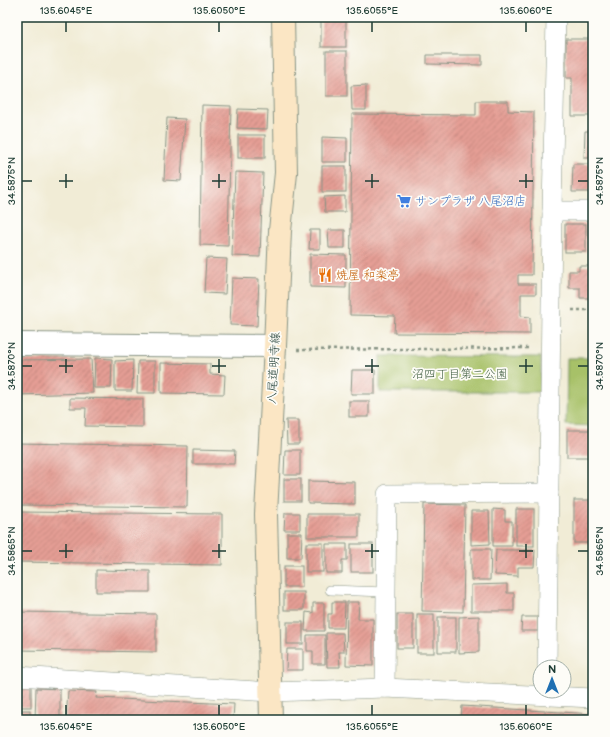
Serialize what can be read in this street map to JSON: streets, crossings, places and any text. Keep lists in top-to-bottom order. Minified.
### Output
{"streets":{"main road":["八尾道明寺線"]},"parks":["沼四丁目第二公園"],"places":{"supermarket":["サンプラザ 八尾沼店"],"restaurant":["焼屋 和楽亭"]},"north":"top","coordinates":["135.6045°E","135.6050°E","135.6055°E","135.6060°E","34.5875°N","34.5870°N","34.5865°N"]}
